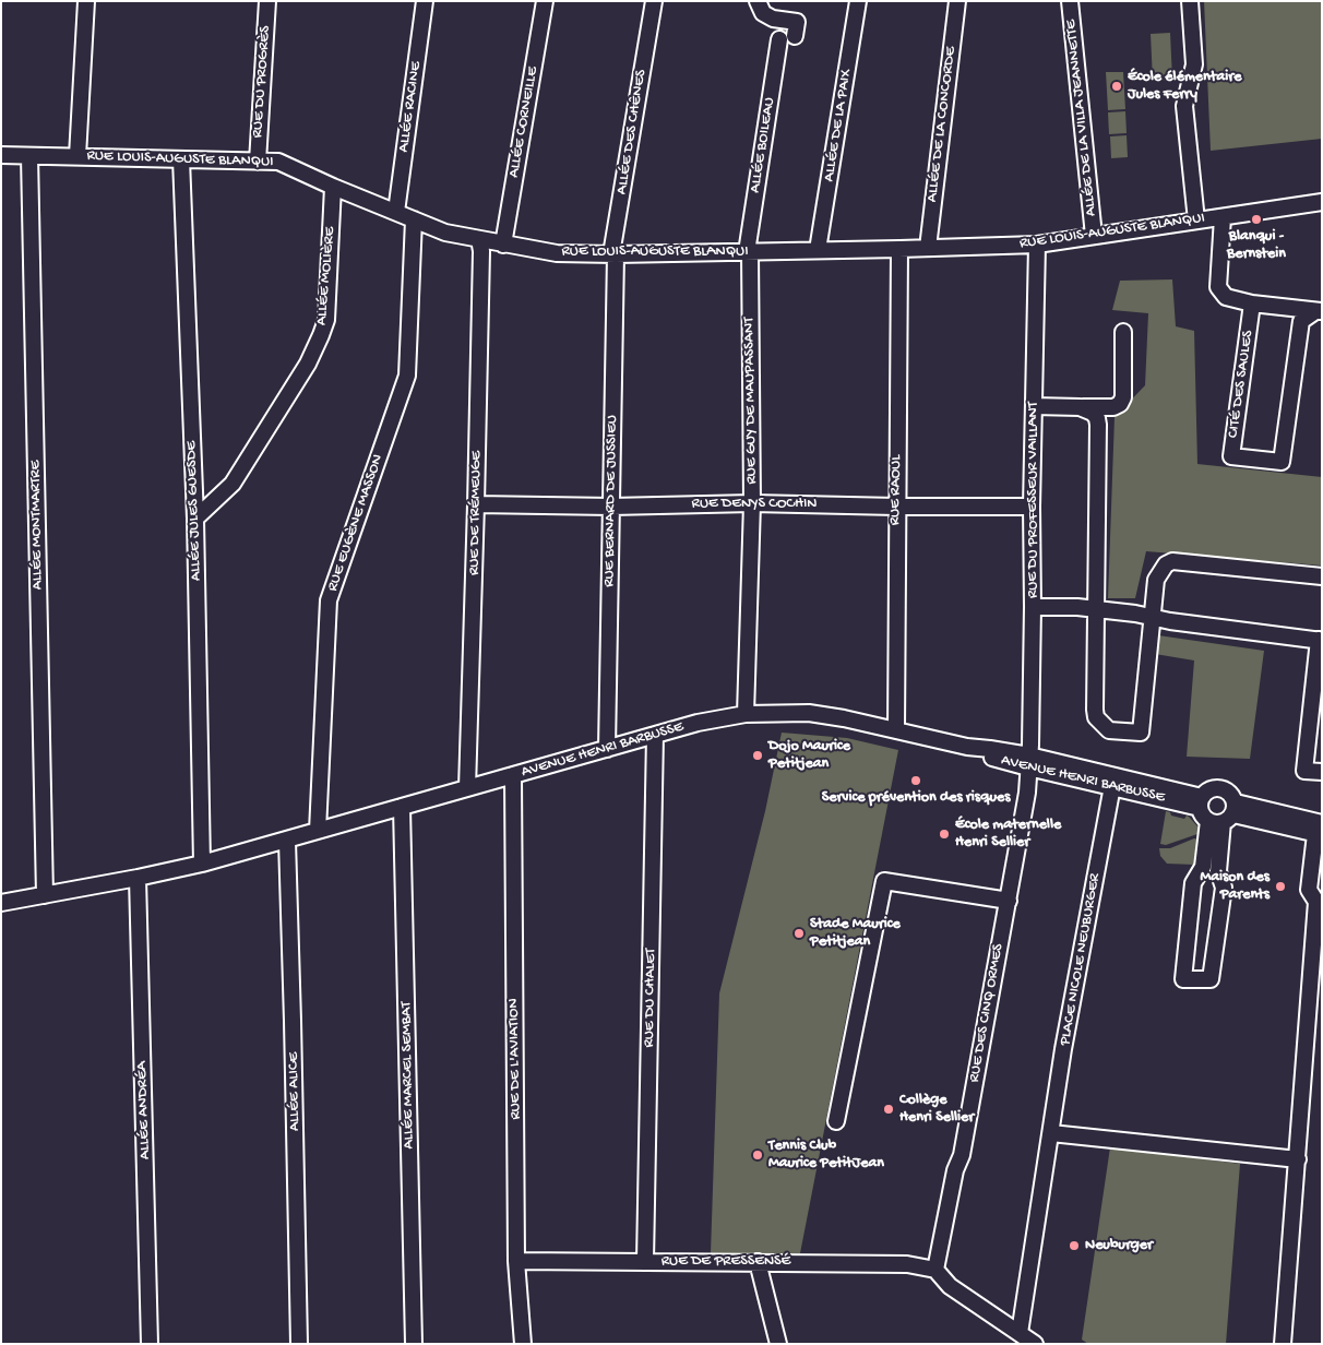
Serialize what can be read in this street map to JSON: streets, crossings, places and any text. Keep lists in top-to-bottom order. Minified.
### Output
{"streets":{"street":["RUE DU PROGRÈS","ALLÉE RACINE","ALLÉE DE LA VILLA JEANNETTE","ALLÉE CORNEILLE","ALLÉE DE LA CONCORDE","ALLÉE DE LA PAIX","ALLÉE DES CHÊNES","ALLÉE BOILEAU","RUE LOUIS-AUGUSTE BLANQUI","ALLÉE MOLIÈRE","CITÉ DES SAULES","RUE GUY DE MAUPASSANT","RUE RAOUL","RUE DU PROFESSEUR VAILLANT","RUE BERNARD DE JUSSIEU","RUE DENYS COCHIN","ALLÉE JULES GUESDE","RUE DE TRÉMEUGE","RUE EUGÈNE MASSON","ALLÉE MONTMARTRE","AVENUE HENRI BARBUSSE","PLACE NICOLE NEUBURGER","RUE DU CHALET","RUE DES CINQ ORMES","RUE DE L'AVIATION","ALLÉE MARCEL SEMBAT","ALLÉE ALICE","ALLÉE ANDRÉA","RUE DE PRESSENSÉ"]},"crossings":[["RUE DU PROGRÈS","RUE LOUIS-AUGUSTE BLANQUI"],["ALLÉE RACINE","RUE LOUIS-AUGUSTE BLANQUI"],["ALLÉE DE LA VILLA JEANNETTE","RUE LOUIS-AUGUSTE BLANQUI"],["ALLÉE CORNEILLE","RUE LOUIS-AUGUSTE BLANQUI"],["ALLÉE DE LA CONCORDE","RUE LOUIS-AUGUSTE BLANQUI"],["ALLÉE DE LA PAIX","RUE LOUIS-AUGUSTE BLANQUI"],["ALLÉE DES CHÊNES","RUE LOUIS-AUGUSTE BLANQUI"],["ALLÉE DES CHÊNES","RUE BERNARD DE JUSSIEU"],["ALLÉE BOILEAU","RUE LOUIS-AUGUSTE BLANQUI"],["ALLÉE BOILEAU","RUE GUY DE MAUPASSANT"],["RUE LOUIS-AUGUSTE BLANQUI","ALLÉE MOLIÈRE"],["RUE LOUIS-AUGUSTE BLANQUI","RUE GUY DE MAUPASSANT"],["RUE LOUIS-AUGUSTE BLANQUI","RUE RAOUL"],["RUE LOUIS-AUGUSTE BLANQUI","RUE DU PROFESSEUR VAILLANT"],["RUE LOUIS-AUGUSTE BLANQUI","RUE BERNARD DE JUSSIEU"],["RUE LOUIS-AUGUSTE BLANQUI","ALLÉE JULES GUESDE"],["RUE LOUIS-AUGUSTE BLANQUI","RUE DE TRÉMEUGE"],["RUE LOUIS-AUGUSTE BLANQUI","RUE EUGÈNE MASSON"],["RUE LOUIS-AUGUSTE BLANQUI","ALLÉE MONTMARTRE"],["ALLÉE MOLIÈRE","ALLÉE JULES GUESDE"],["RUE GUY DE MAUPASSANT","RUE DENYS COCHIN"],["RUE GUY DE MAUPASSANT","AVENUE HENRI BARBUSSE"],["RUE RAOUL","RUE DENYS COCHIN"],["RUE RAOUL","AVENUE HENRI BARBUSSE"],["RUE DU PROFESSEUR VAILLANT","RUE DENYS COCHIN"],["RUE DU PROFESSEUR VAILLANT","AVENUE HENRI BARBUSSE"],["RUE DU PROFESSEUR VAILLANT","RUE DES CINQ ORMES"],["RUE BERNARD DE JUSSIEU","RUE DENYS COCHIN"],["RUE BERNARD DE JUSSIEU","AVENUE HENRI BARBUSSE"],["RUE DENYS COCHIN","RUE DE TRÉMEUGE"],["ALLÉE JULES GUESDE","AVENUE HENRI BARBUSSE"],["RUE DE TRÉMEUGE","AVENUE HENRI BARBUSSE"],["RUE EUGÈNE MASSON","AVENUE HENRI BARBUSSE"],["ALLÉE MONTMARTRE","AVENUE HENRI BARBUSSE"],["AVENUE HENRI BARBUSSE","PLACE NICOLE NEUBURGER"],["AVENUE HENRI BARBUSSE","RUE DU CHALET"],["AVENUE HENRI BARBUSSE","RUE DES CINQ ORMES"],["AVENUE HENRI BARBUSSE","RUE DE L'AVIATION"],["AVENUE HENRI BARBUSSE","ALLÉE MARCEL SEMBAT"],["AVENUE HENRI BARBUSSE","ALLÉE ALICE"],["AVENUE HENRI BARBUSSE","ALLÉE ANDRÉA"],["RUE DU CHALET","RUE DE PRESSENSÉ"],["RUE DES CINQ ORMES","RUE DE PRESSENSÉ"],["RUE DE L'AVIATION","RUE DE PRESSENSÉ"]],"places":["École élémentaire Jules Ferry","Blanqui - Bernstein","Dojo Maurice Petitjean","Service prévention des risques","École maternelle Henri Sellier","Maison des Parents","Stade Maurice Petitjean","Collège Henri Sellier","Tennis Club Maurice PetitJean","Neuburger"]}
